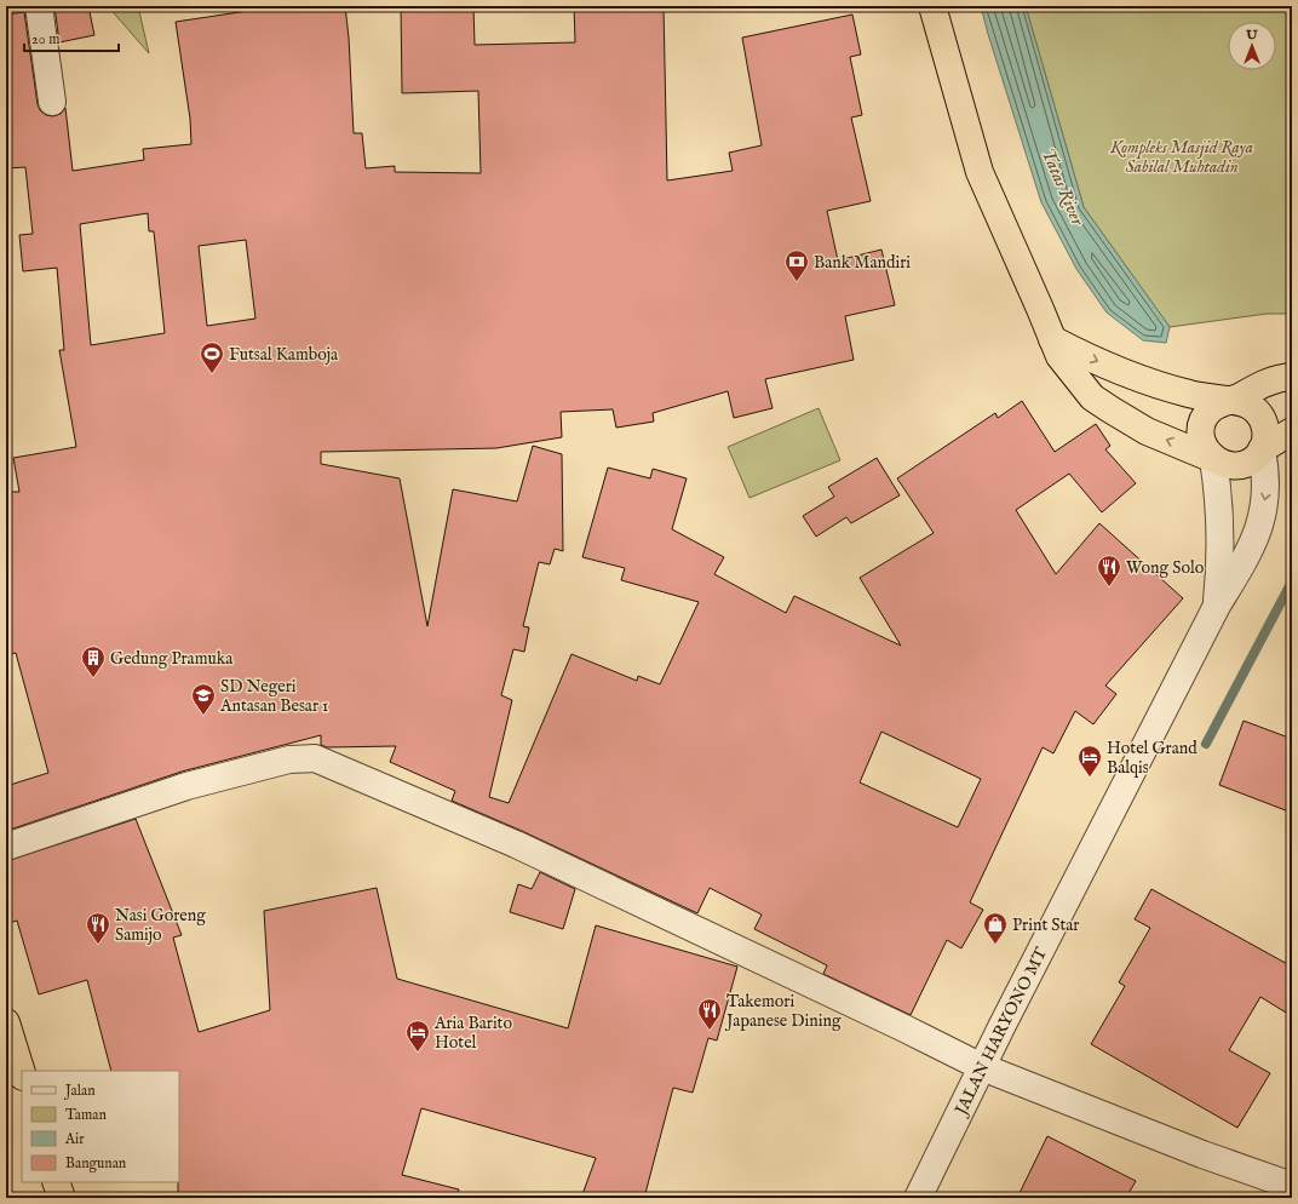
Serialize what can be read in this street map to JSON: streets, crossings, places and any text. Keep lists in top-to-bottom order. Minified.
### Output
{"streets":{"street":["JALAN HARYONO MT"]},"water":["Tatas River"],"parks":["Kompleks Masjid Raya Sabilal Muhtadin"],"places":{"bank":["Bank Mandiri"],"sports":["Futsal Kamboja"],"restaurant":["Wong Solo","Nasi Goreng Samijo","Takemori Japanese Dining"],"building":["Gedung Pramuka"],"school or university":["SD Negeri Antasan Besar 1"],"hotel":["Hotel Grand Balqis","Aria Barito Hotel"],"shop":["Print Star"]},"legend":["Jalan","Taman","Air","Bangunan"],"scale_bar":"20 m","north":"top"}
